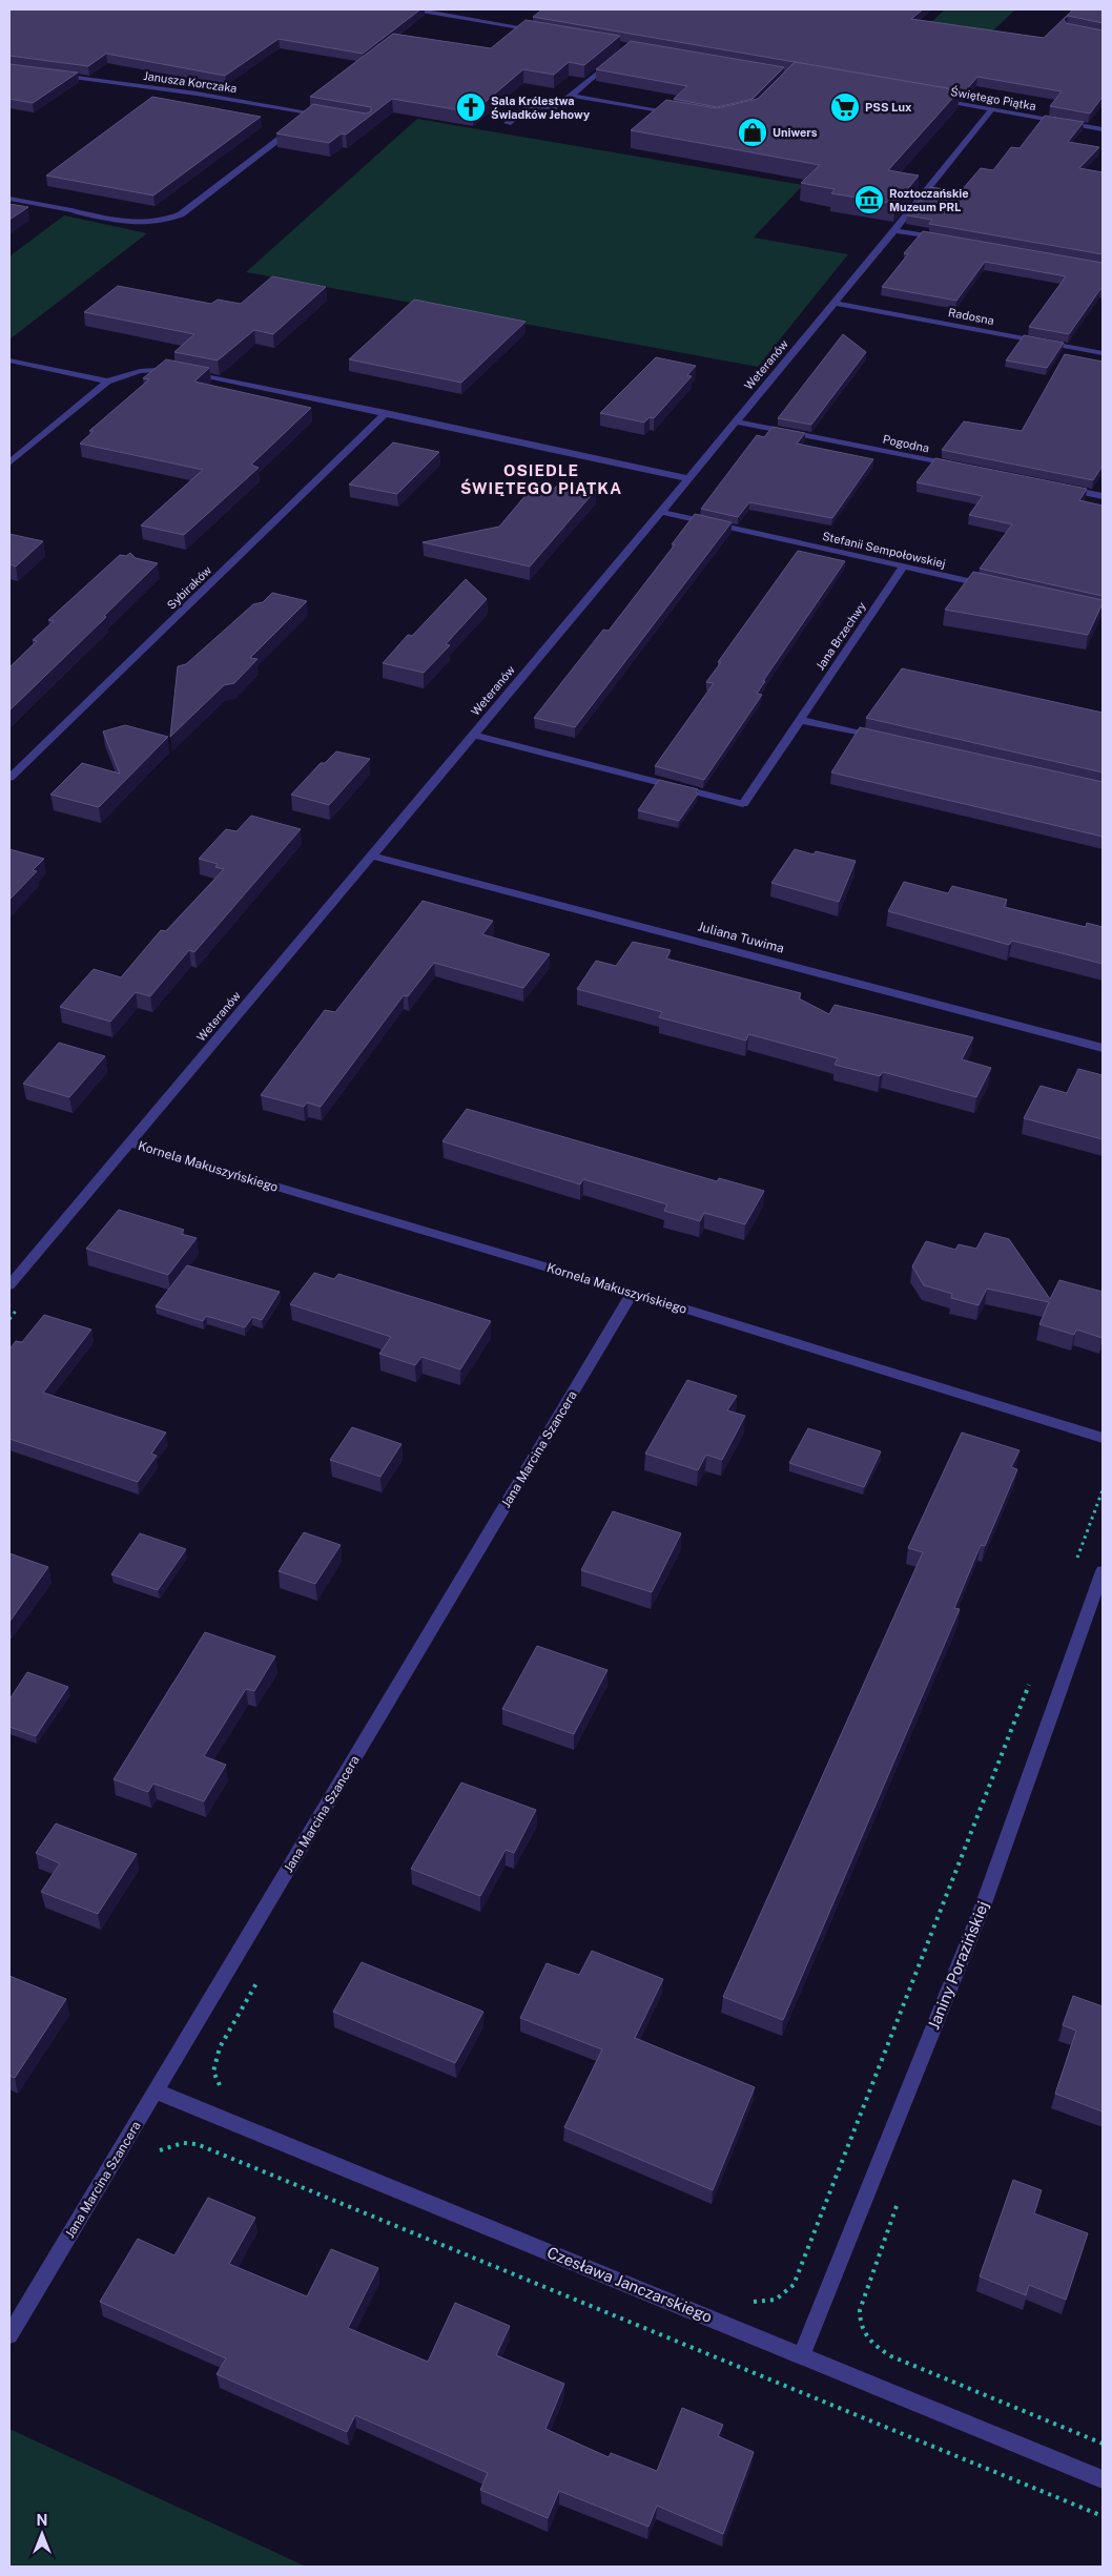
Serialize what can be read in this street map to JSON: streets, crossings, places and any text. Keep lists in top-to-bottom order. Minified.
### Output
{"streets":{"street":["Janusza Korczaka","Świętego Piątka","Radosna","Weteranów","Pogodna","Stefanii Sempołowskiej","Sybiraków","Jana Brzechwy","Juliana Tuwima","Kornela Makuszyńskiego","Jana Marcina Szancera","Janiny Porazińskiej","Czesława Janczarskiego"]},"crossings":[["Świętego Piątka","Weteranów"],["Radosna","Weteranów"],["Weteranów","Pogodna"],["Weteranów","Stefanii Sempołowskiej"],["Weteranów","Jana Brzechwy"],["Weteranów","Juliana Tuwima"],["Weteranów","Kornela Makuszyńskiego"],["Stefanii Sempołowskiej","Jana Brzechwy"],["Kornela Makuszyńskiego","Jana Marcina Szancera"],["Jana Marcina Szancera","Czesława Janczarskiego"],["Janiny Porazińskiej","Czesława Janczarskiego"]],"districts":["OSIEDLE ŚWIĘTEGO PIĄTKA"],"places":{"church":["Sala Królestwa Świadków Jehowy"],"supermarket":["PSS Lux"],"shop":["Uniwers"],"museum":["Roztoczańskie Muzeum PRL"]},"north":"top"}
